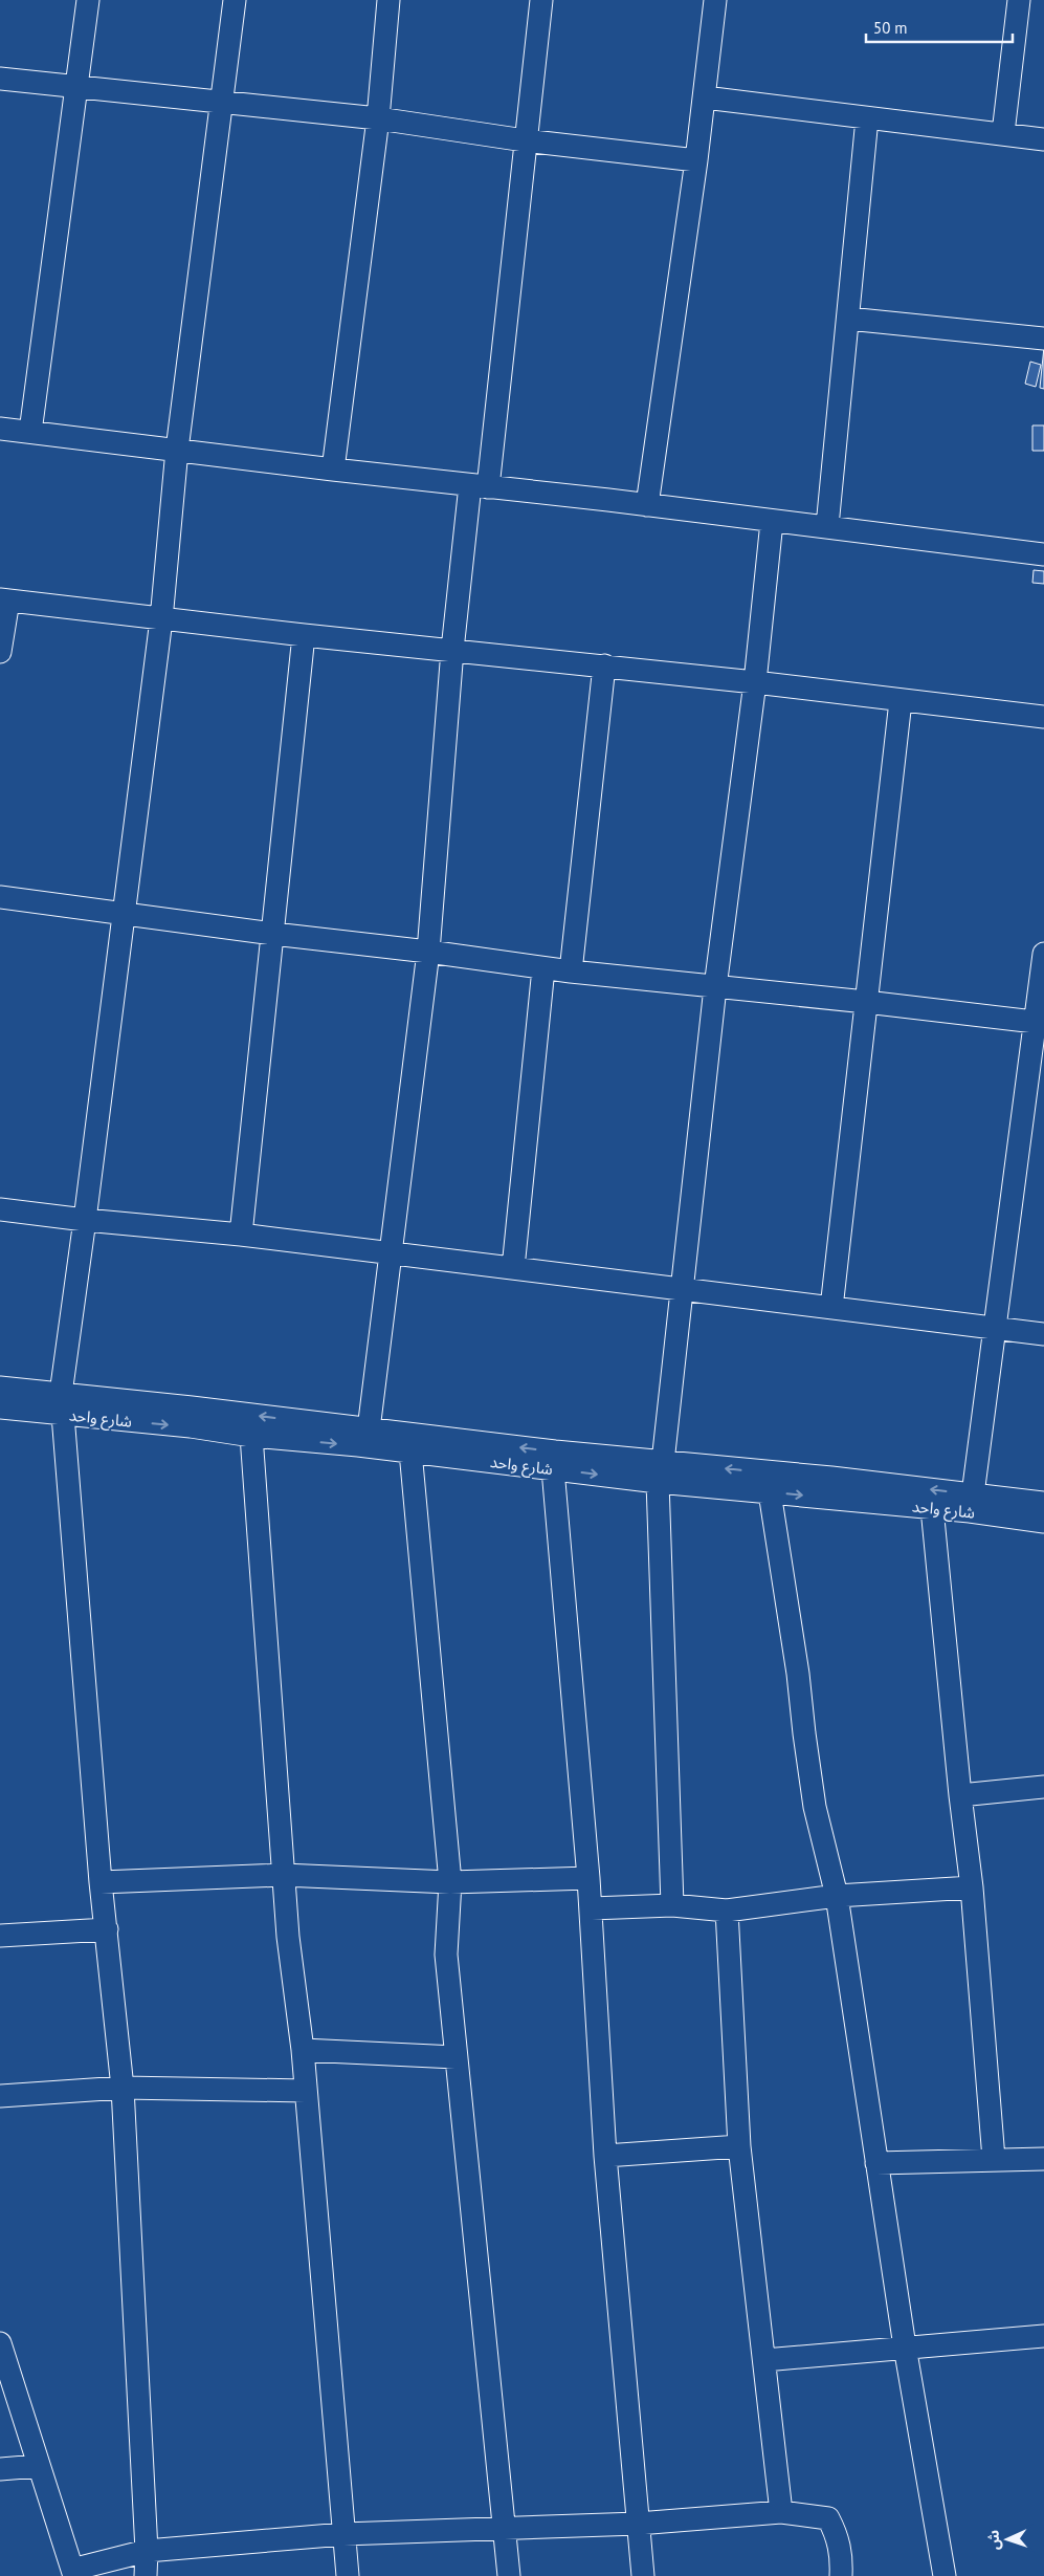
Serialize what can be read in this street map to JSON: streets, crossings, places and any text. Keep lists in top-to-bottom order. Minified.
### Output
{"streets":{"street":["شارع واحد"]},"scale_bar":"50 m","north":"left"}
